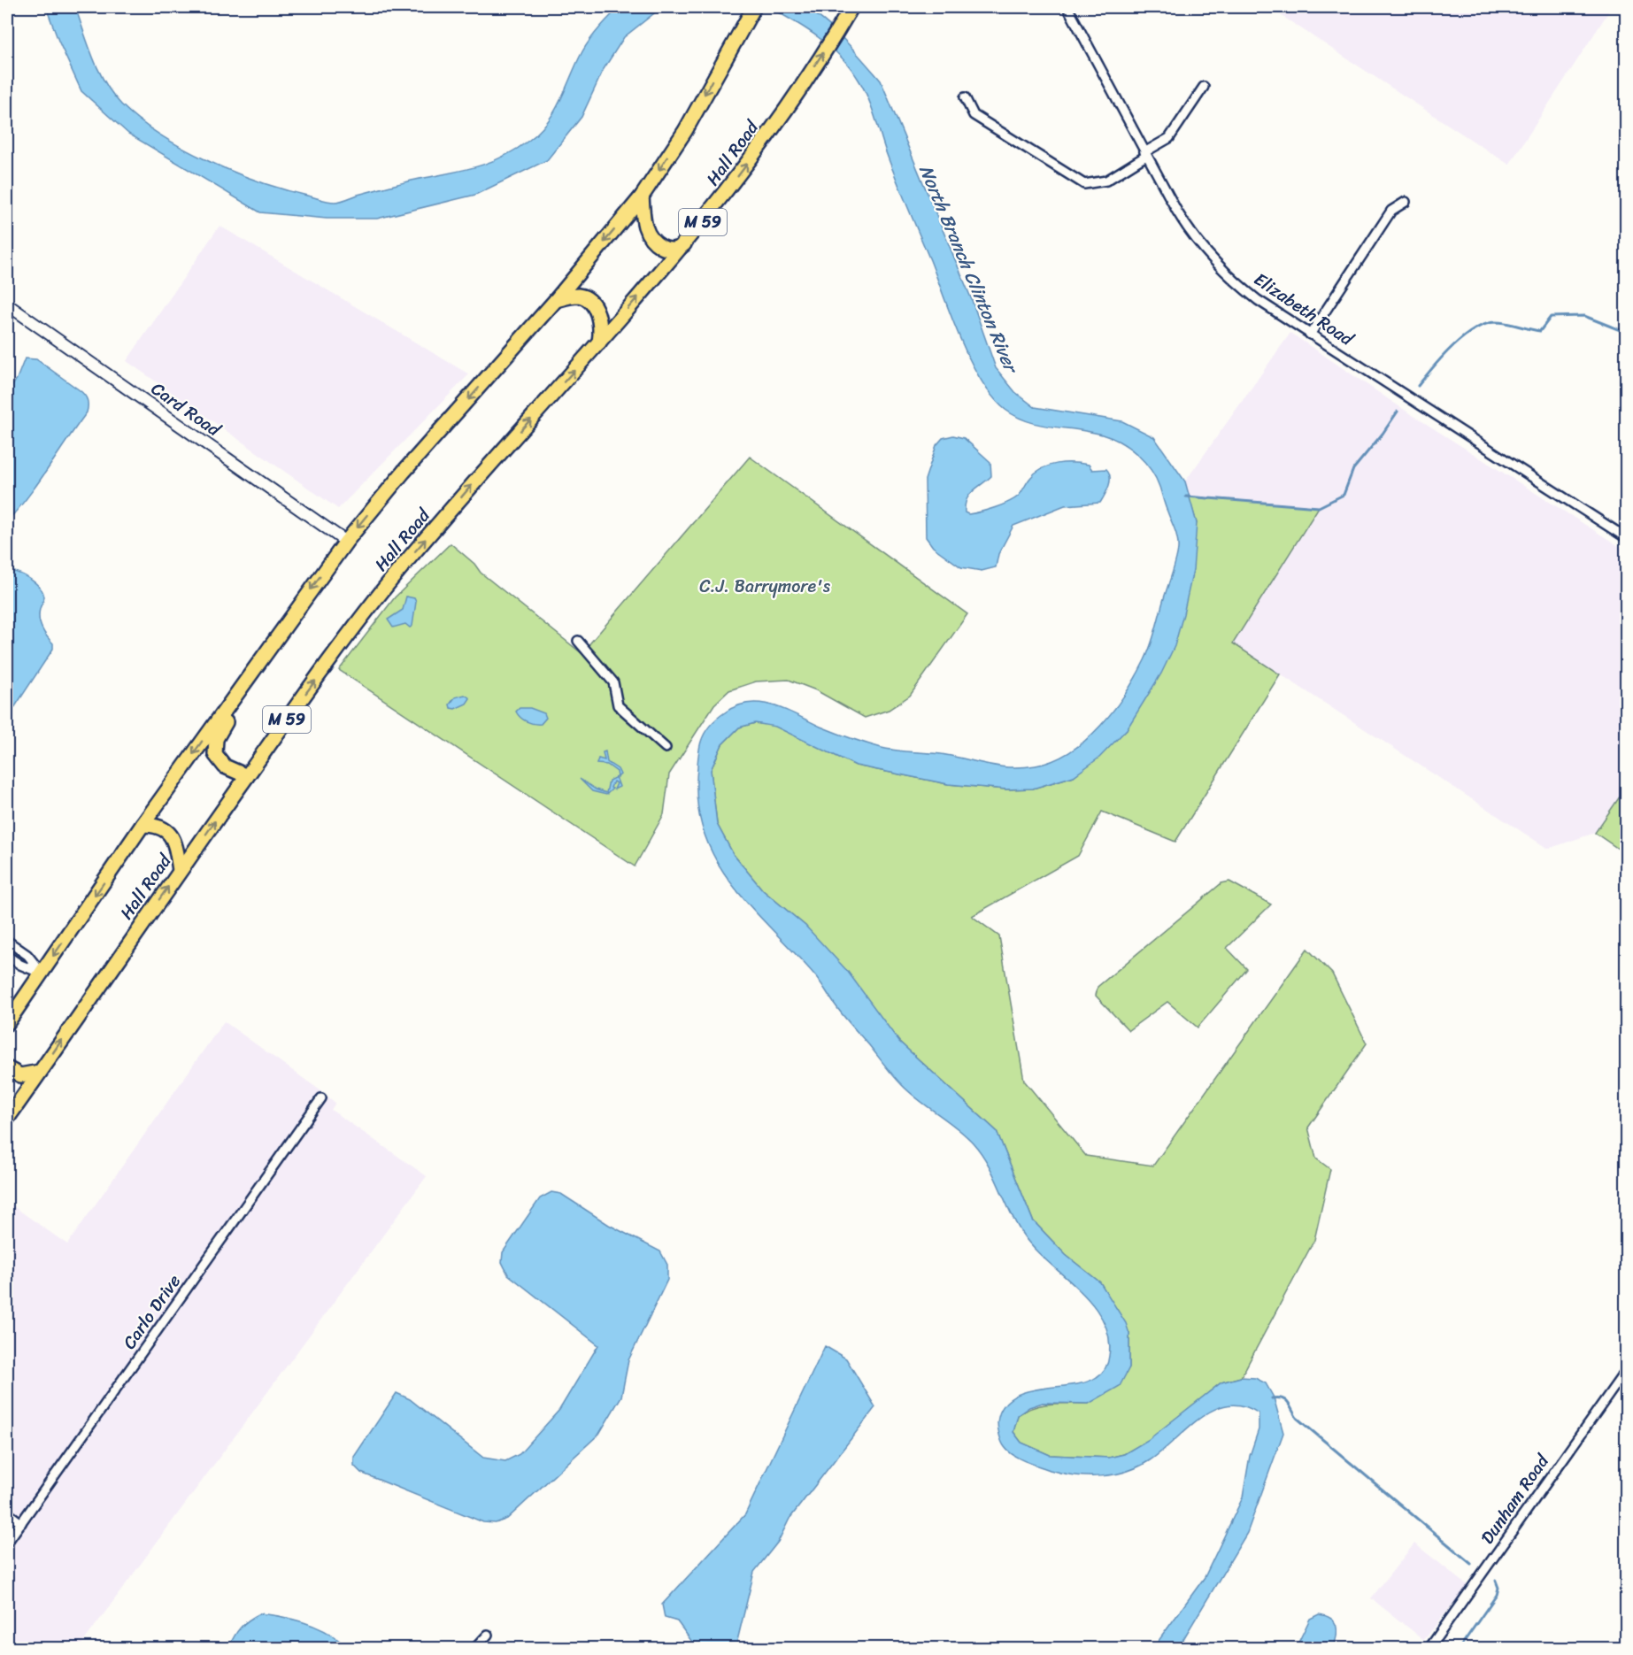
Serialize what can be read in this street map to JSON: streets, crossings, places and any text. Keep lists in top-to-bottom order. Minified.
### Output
{"streets":{"highway":["Hall Road","M 59"],"street":["Elizabeth Road","Card Road","Carlo Drive","Dunham Road"]},"crossings":[["Hall Road","Card Road"]],"water":["North Branch Clinton River"],"parks":["C.J. Barrymore's"]}
